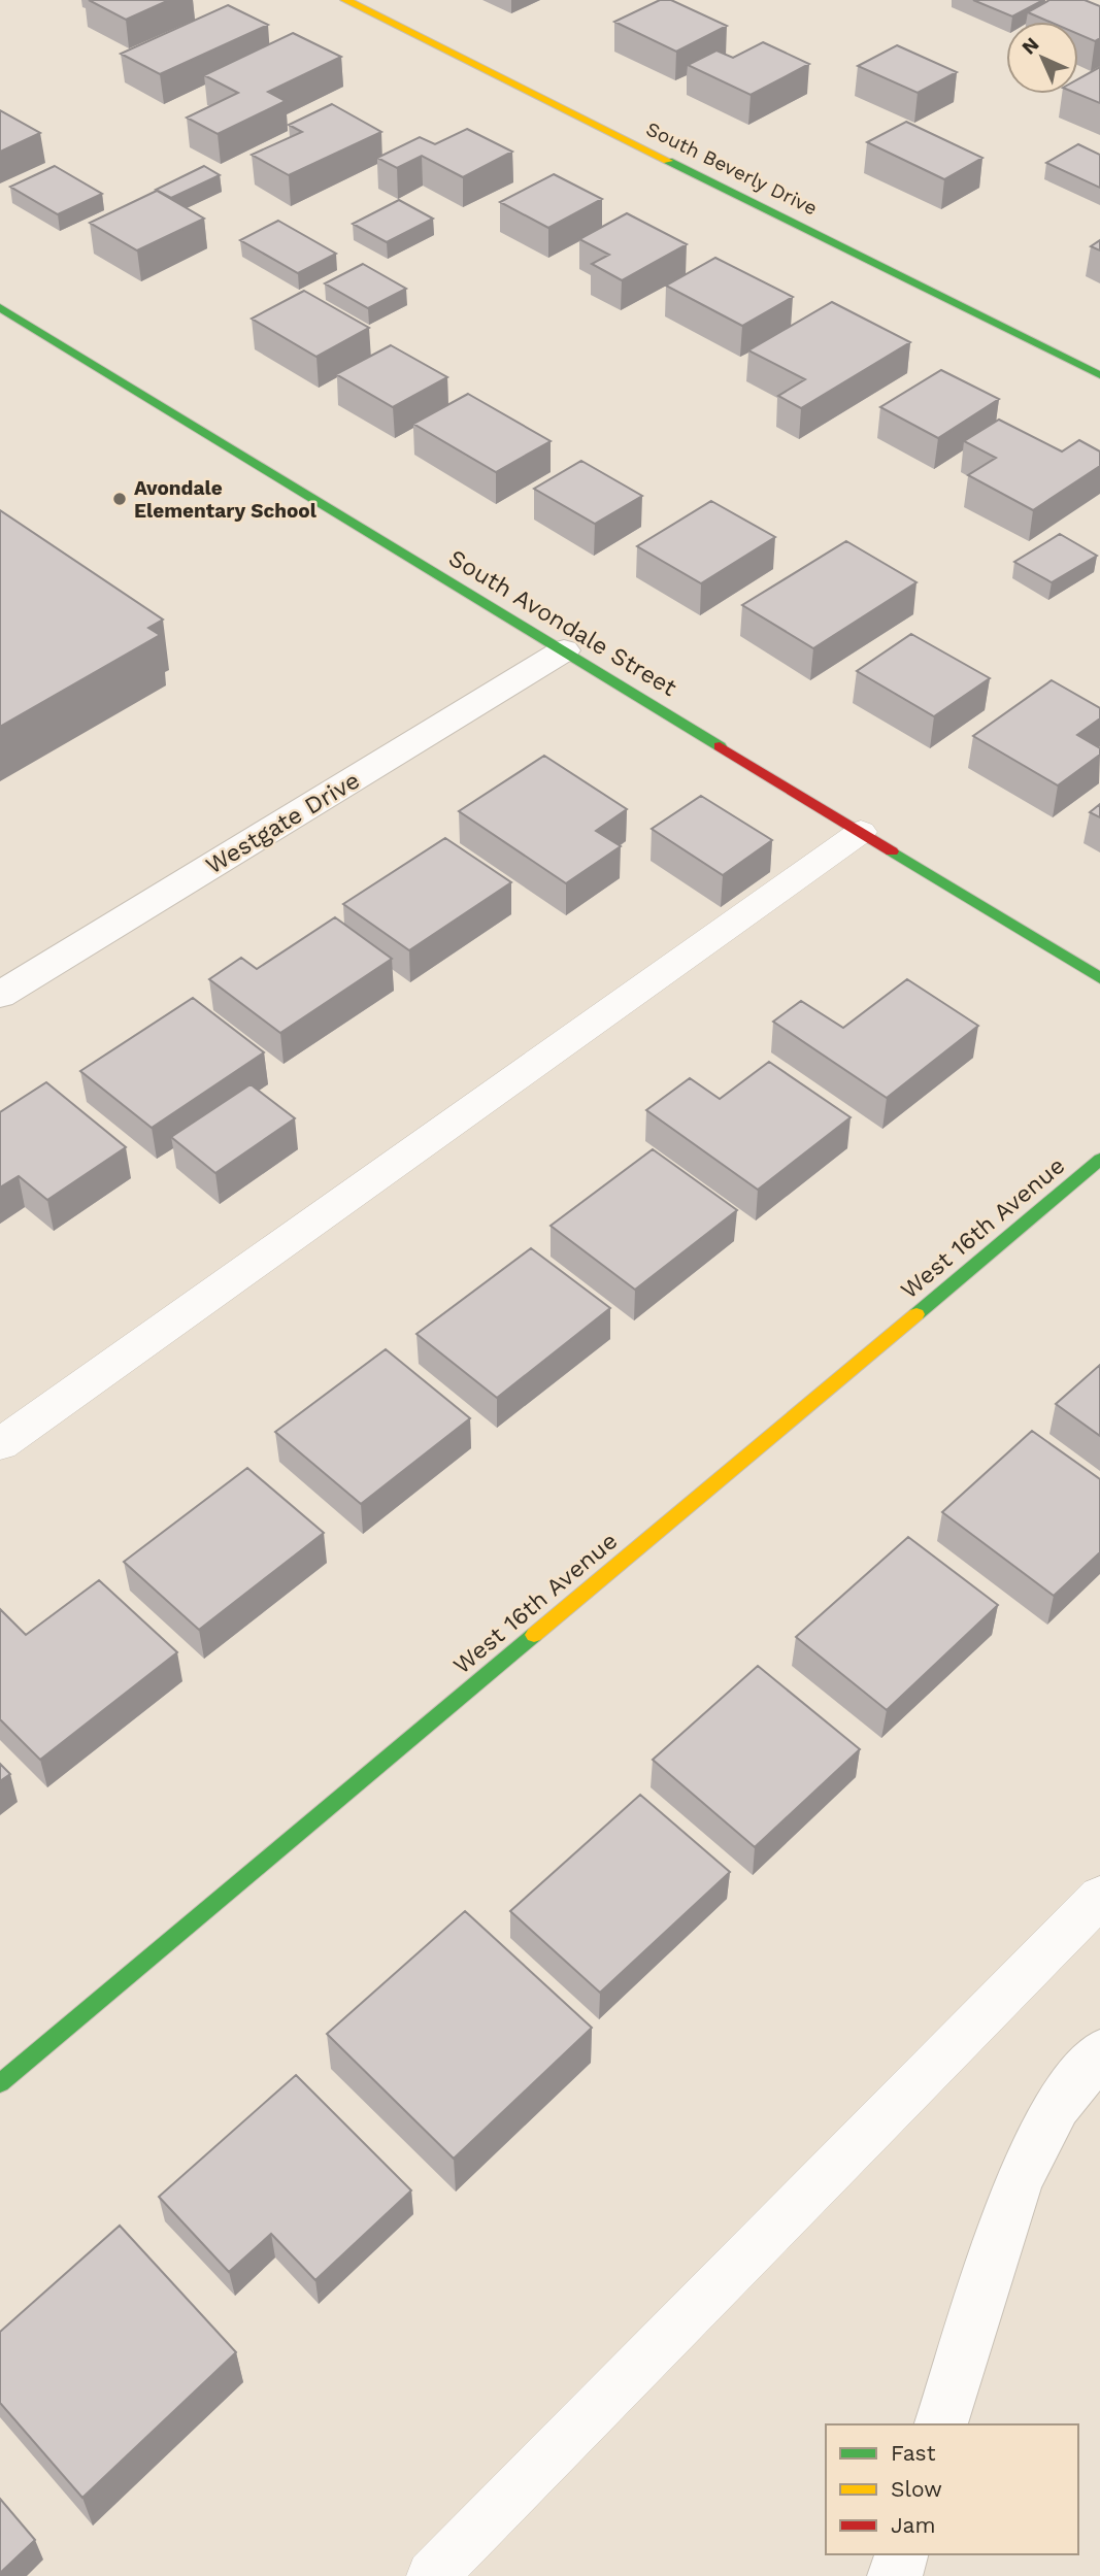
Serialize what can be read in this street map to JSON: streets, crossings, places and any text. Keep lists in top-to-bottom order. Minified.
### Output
{"streets":{"street":["South Beverly Drive","South Avondale Street","Westgate Drive","West 16th Avenue"]},"crossings":[["South Avondale Street","Westgate Drive"]],"places":["Avondale Elementary School"],"legend":["Fast","Slow","Jam"],"north":"top left"}
